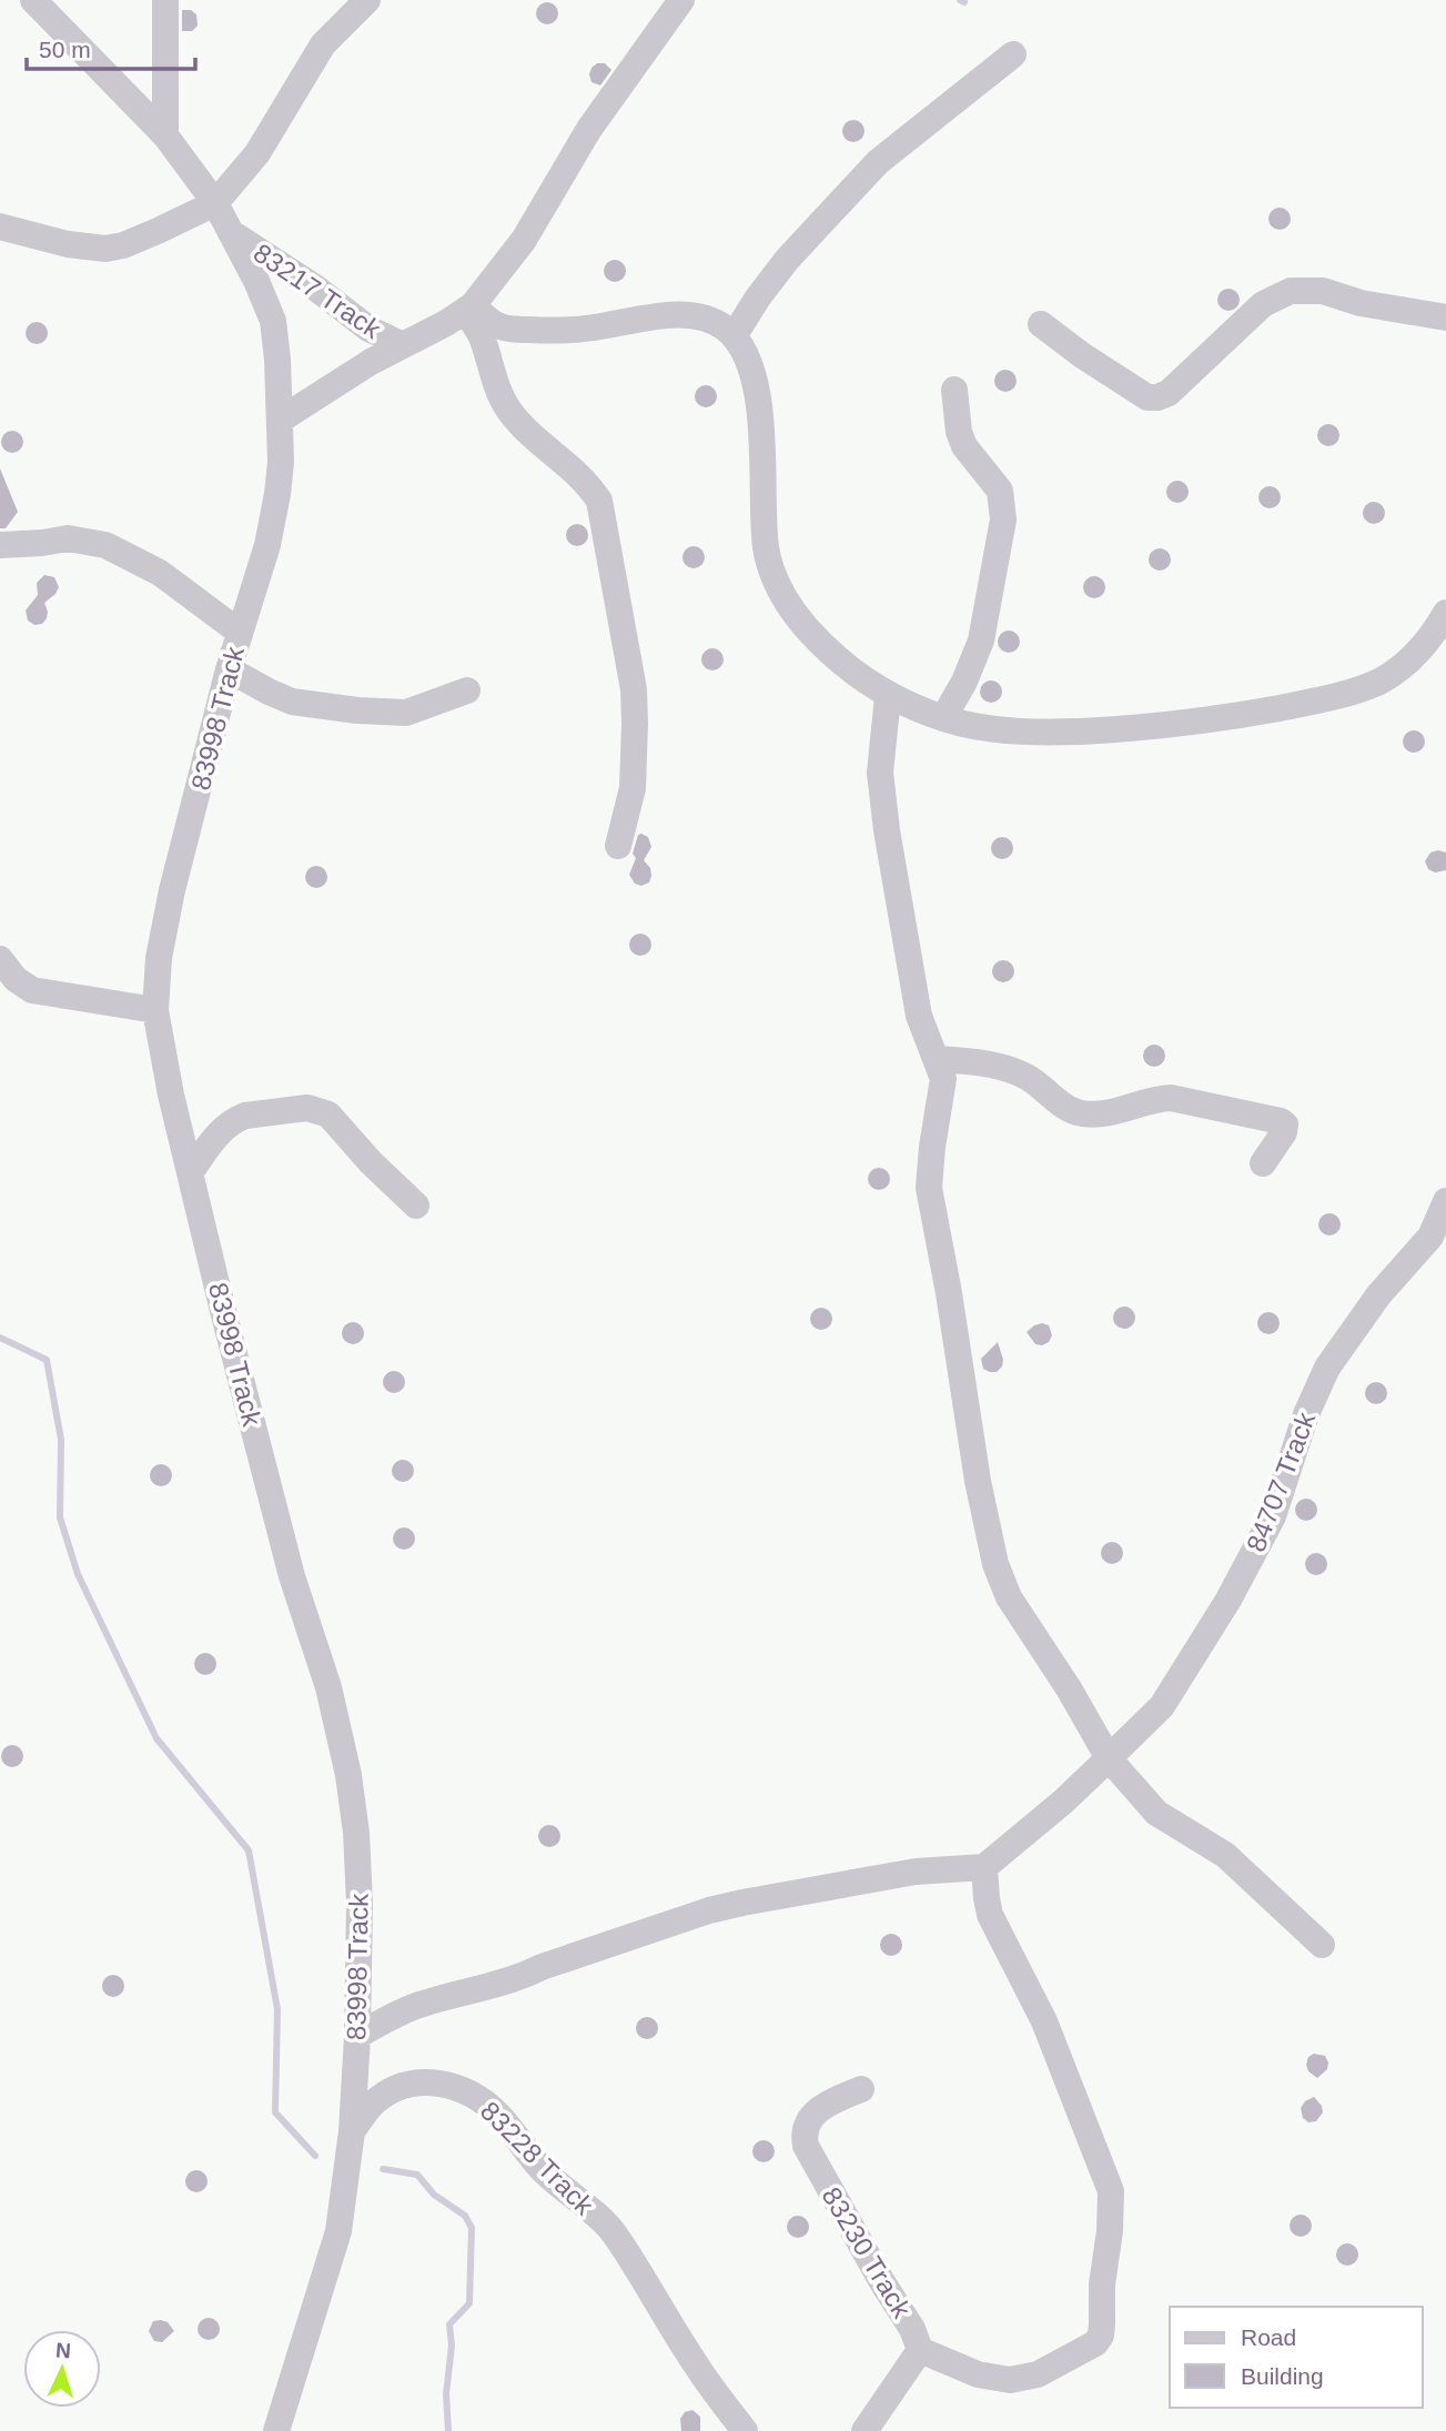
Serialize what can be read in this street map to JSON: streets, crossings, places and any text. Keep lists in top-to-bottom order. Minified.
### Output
{"streets":{"street":["83217 Track","83998 Track","84707 Track","83228 Track","83230 Track"]},"crossings":[["83217 Track","83998 Track"],["83998 Track","83228 Track"]],"legend":["Road","Building"],"scale_bar":"50 m","north":"top"}
